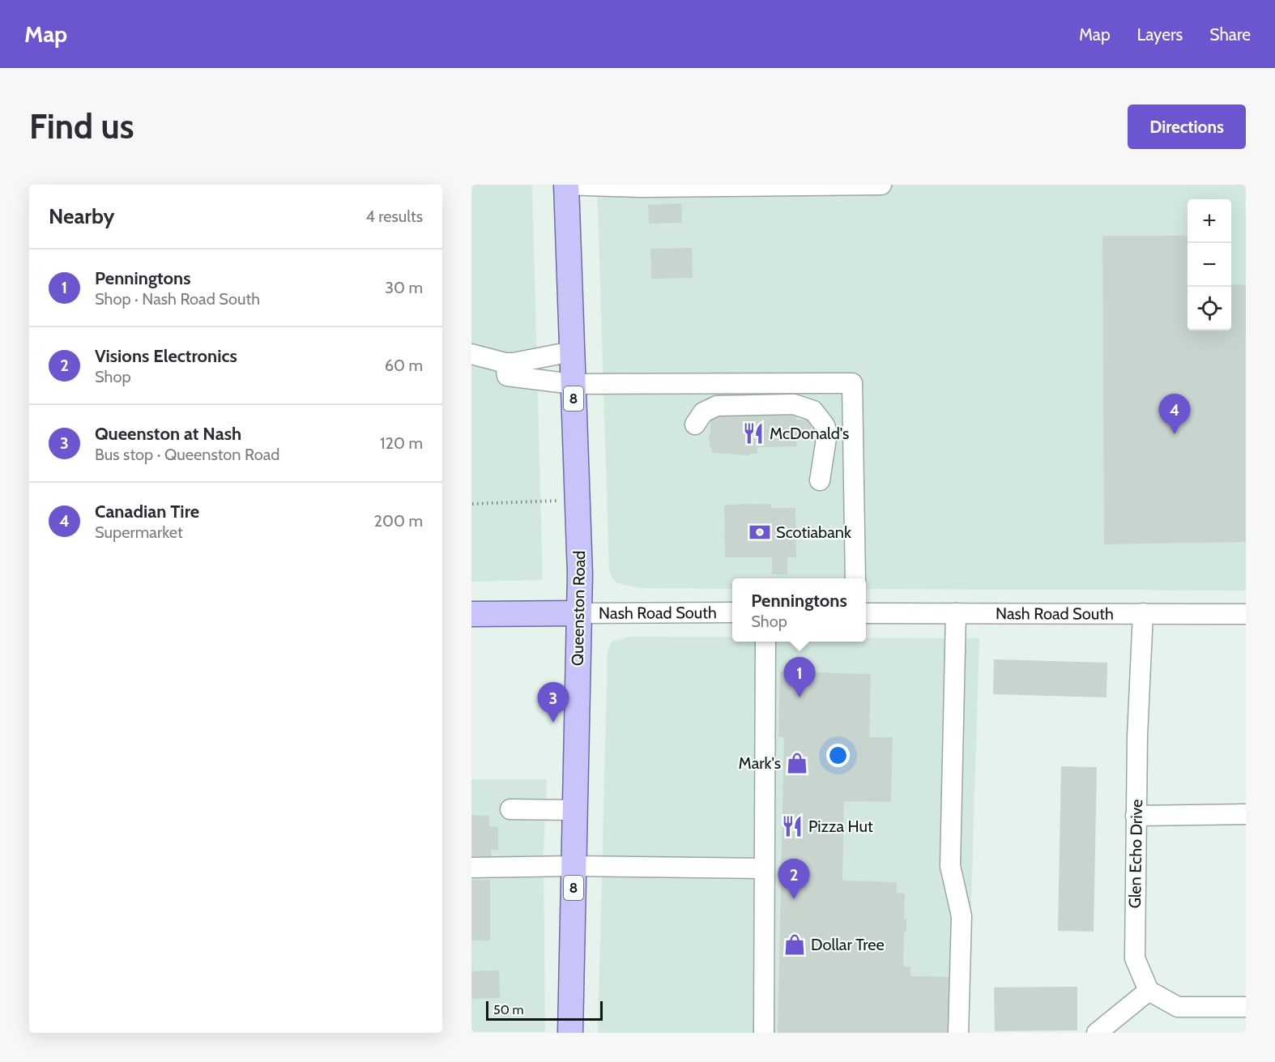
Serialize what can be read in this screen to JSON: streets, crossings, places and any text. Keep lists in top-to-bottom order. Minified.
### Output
{"streets":{"main road":["8","Queenston Road"],"street":["Nash Road South","Glen Echo Drive"]},"crossings":[["Queenston Road","Nash Road South"],["Nash Road South","Glen Echo Drive"]],"places":{"restaurant":["McDonald's","Pizza Hut"],"bank":["Scotiabank"],"shop":["Mark's","Dollar Tree"]},"scale_bar":"50 m","page":{"header":"Map","nav":["Map","Layers","Share"],"buttons":"Directions","title":"Find us","heading":["Nearby","4 results"],"map_buttons":["+","−"],"list":[{"mark":"1","name":"Penningtons","note":"Shop · Nash Road South","value":"30 m"},{"mark":"2","name":"Visions Electronics","note":"Shop","value":"60 m"},{"mark":"3","name":"Queenston at Nash","note":"Bus stop · Queenston Road","value":"120 m"},{"mark":"4","name":"Canadian Tire","note":"Supermarket","value":"200 m"}],"pins":["4","1","3","2"],"popup":["Penningtons","Shop"],"scale":"50 m"}}
